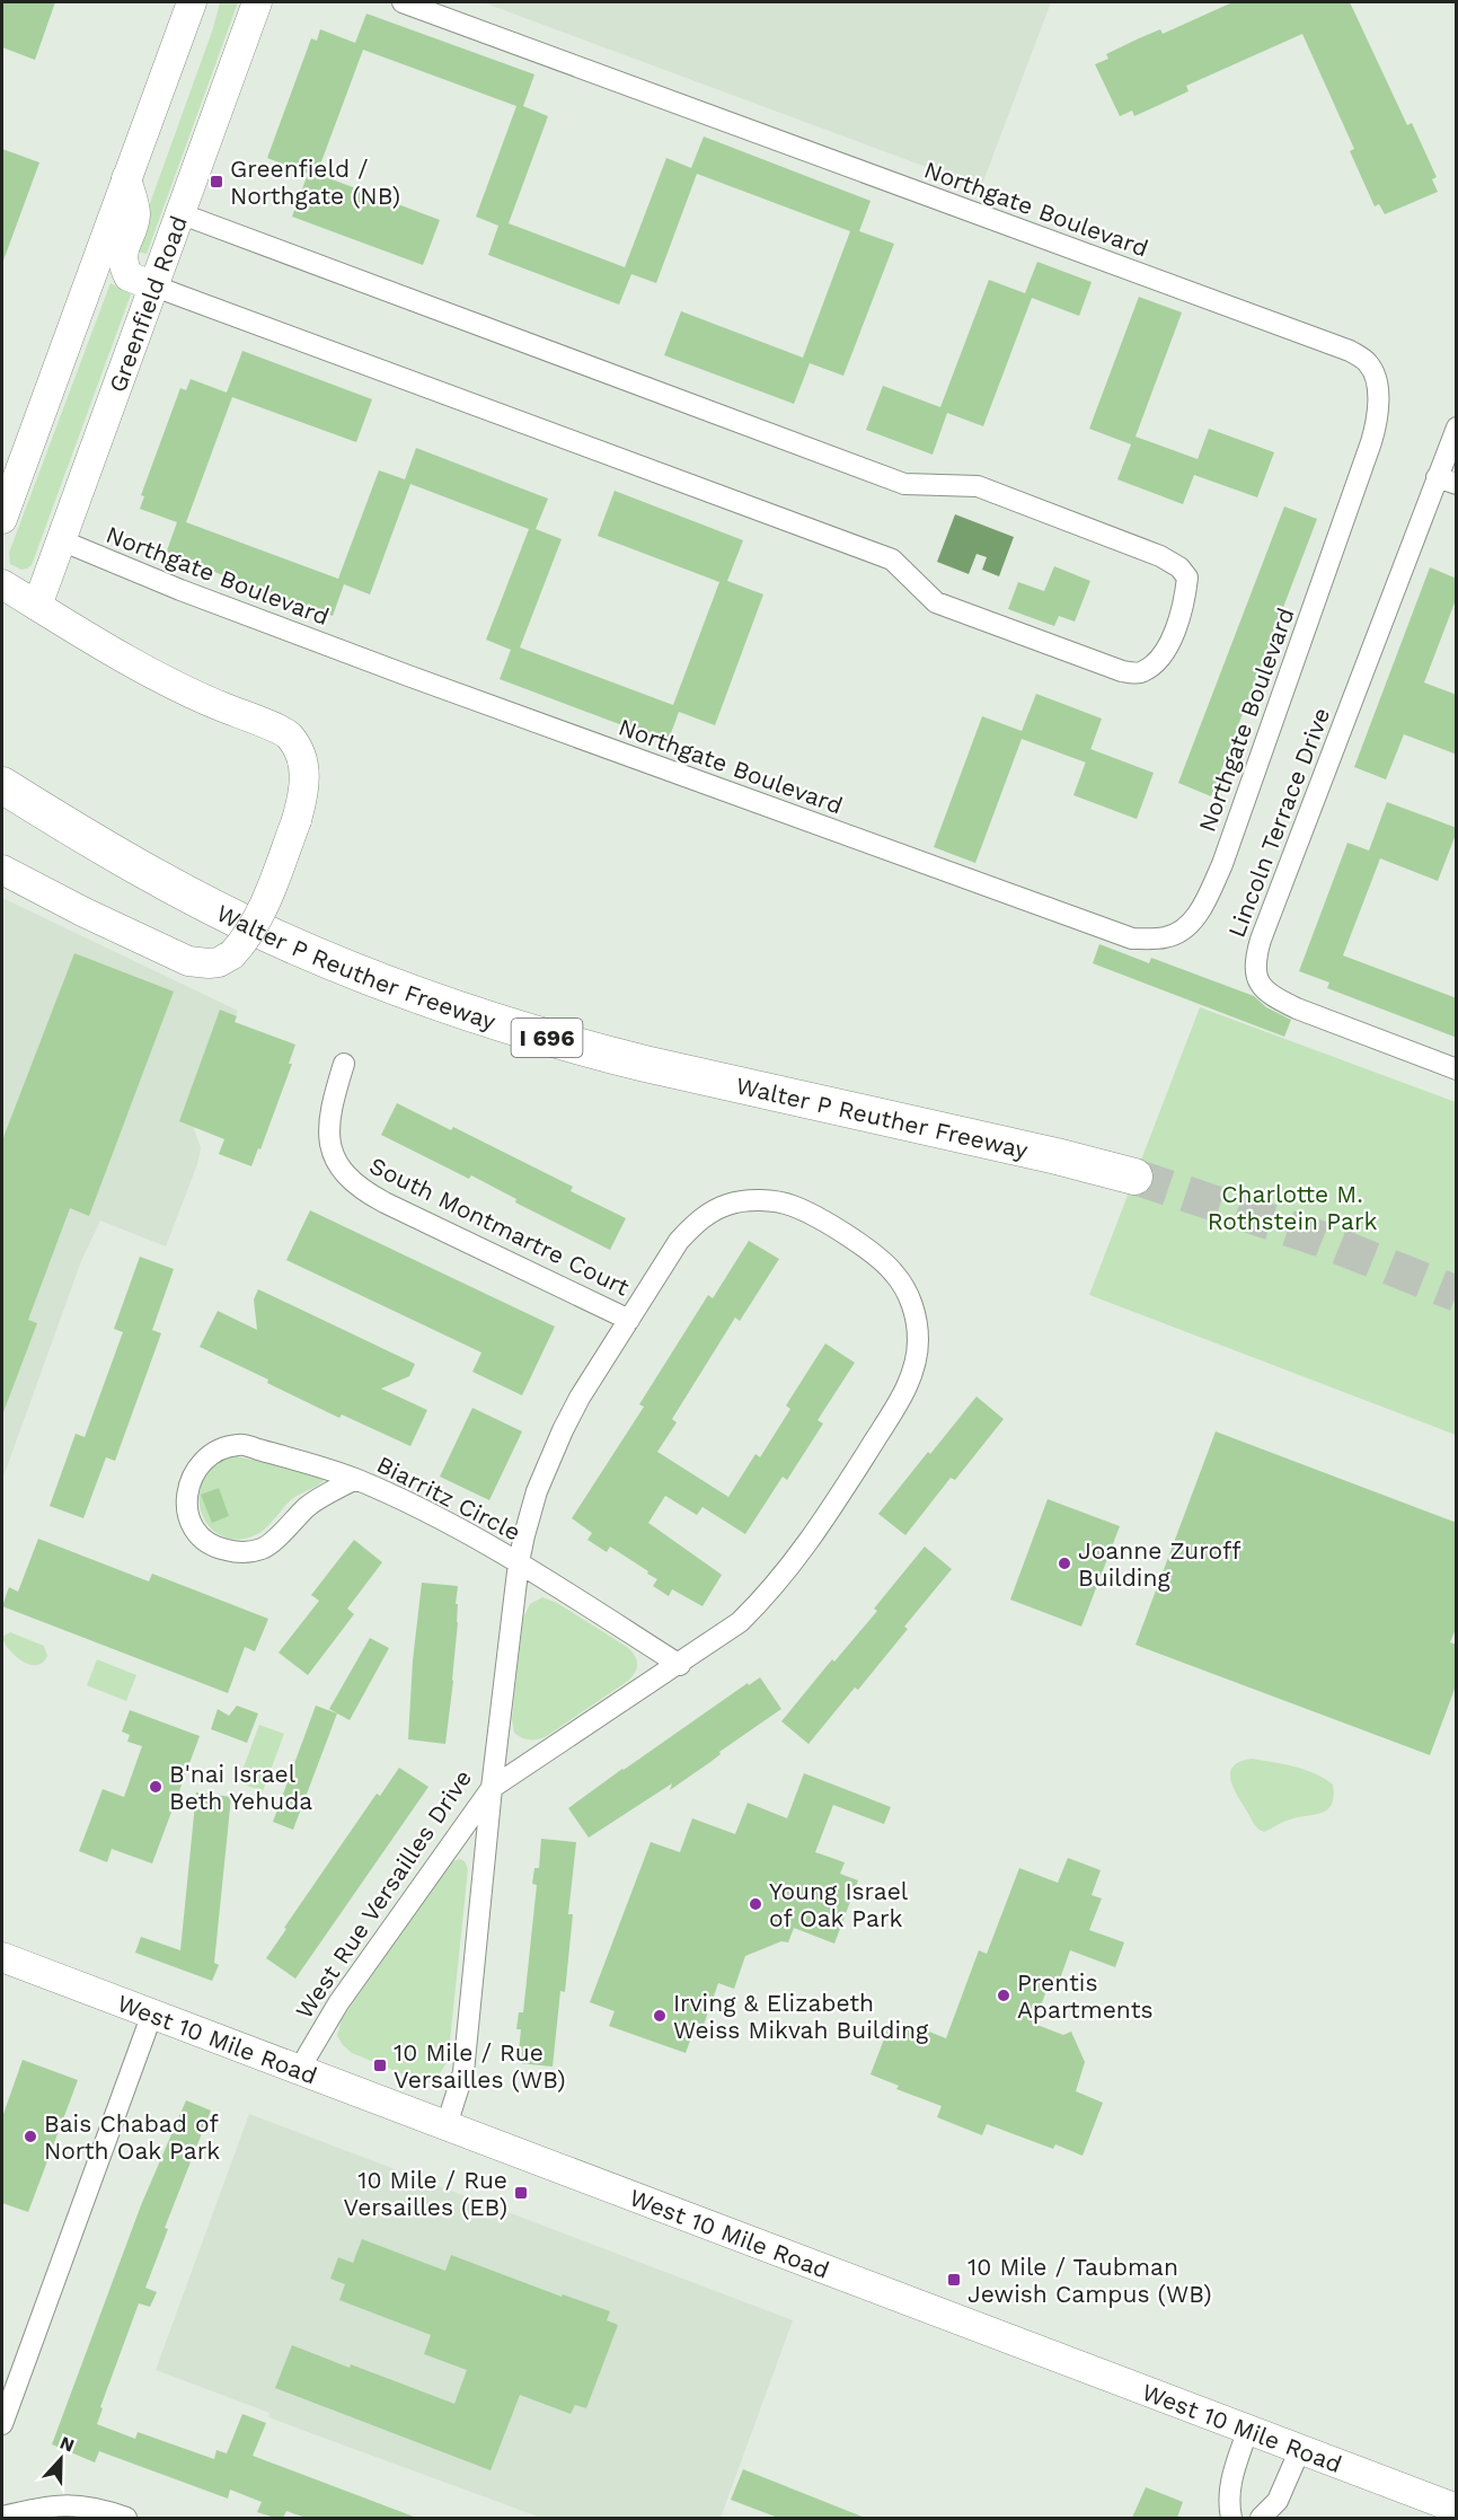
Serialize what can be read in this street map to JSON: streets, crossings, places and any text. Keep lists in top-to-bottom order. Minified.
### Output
{"streets":{"highway":["Walter P Reuther Freeway","I 696"],"main road":["Greenfield Road","West 10 Mile Road"],"street":["Northgate Boulevard","Lincoln Terrace Drive","South Montmartre Court","Biarritz Circle","West Rue Versailles Drive"]},"crossings":[["Northgate Boulevard","Greenfield Road"],["South Montmartre Court","West Rue Versailles Drive"],["Biarritz Circle","West Rue Versailles Drive"],["West Rue Versailles Drive","West 10 Mile Road"]],"parks":["Charlotte M. Rothstein Park"],"places":{"transit":["Greenfield / Northgate (NB)","10 Mile / Rue Versailles (WB)","10 Mile / Rue Versailles (EB)","10 Mile / Taubman Jewish Campus (WB)"],"other":["Joanne Zuroff Building","B'nai Israel Beth Yehuda","Young Israel of Oak Park","Prentis Apartments","Irving & Elizabeth Weiss Mikvah Building","Bais Chabad of North Oak Park"]},"north":"top"}
